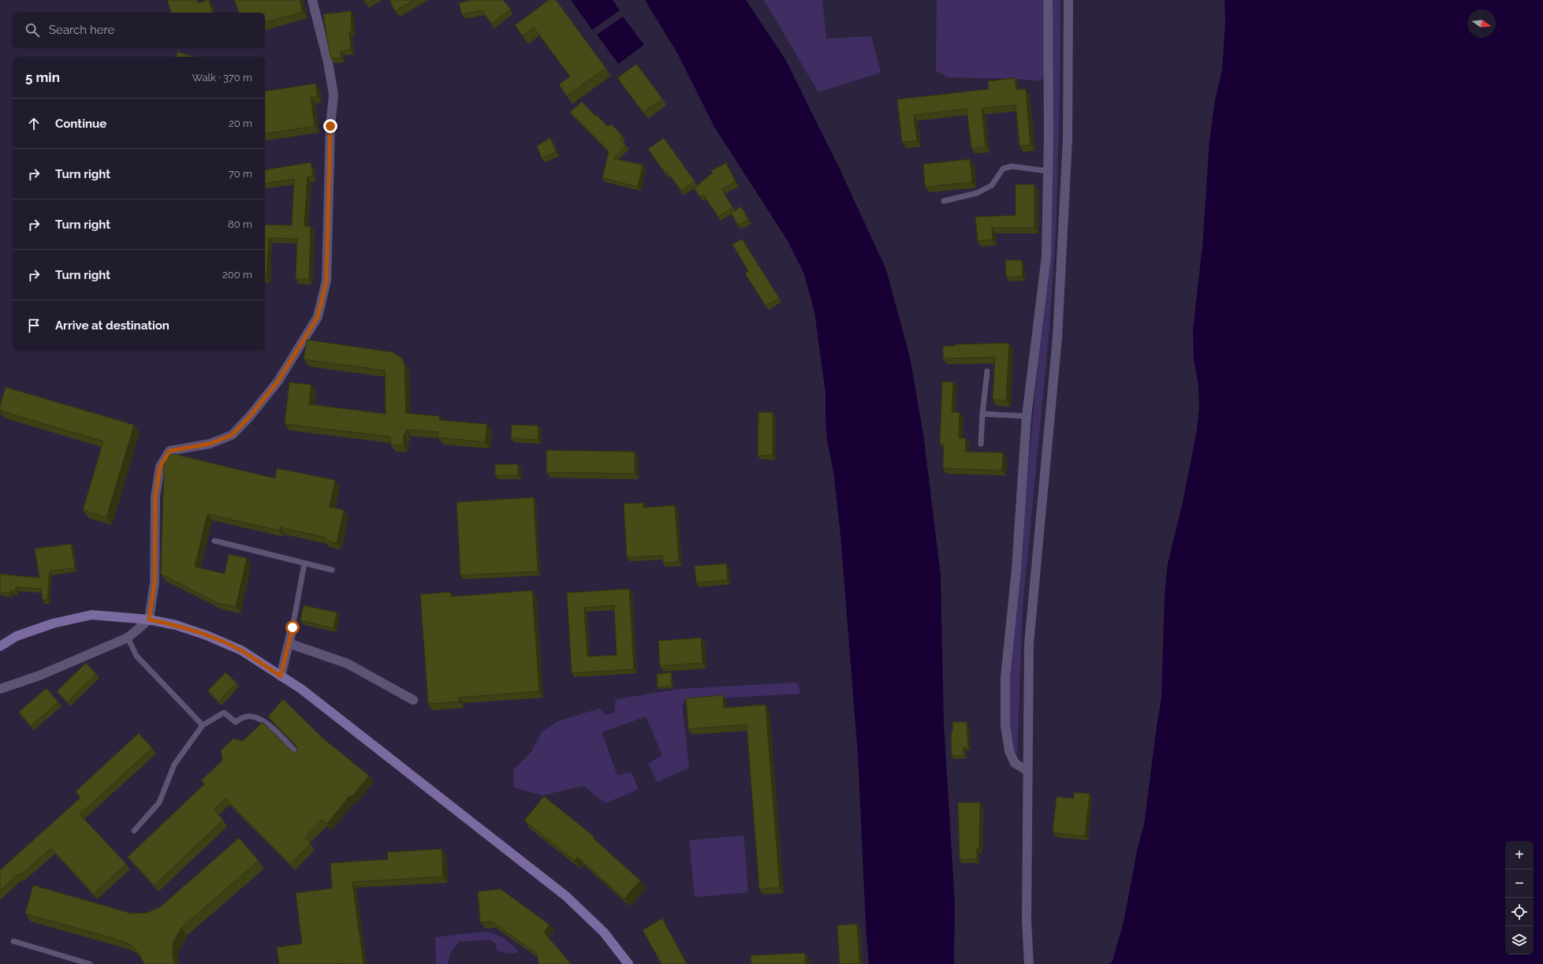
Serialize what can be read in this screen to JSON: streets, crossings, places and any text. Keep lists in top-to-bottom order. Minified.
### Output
{"north":"right","page":{"search":"Search here","heading":["5 min","Walk · 370 m"],"list":[["Continue","20 m"],["Turn right","70 m"],["Turn right","80 m"],["Turn right","200 m"],"Arrive at destination"],"map_buttons":["+","−"]}}
